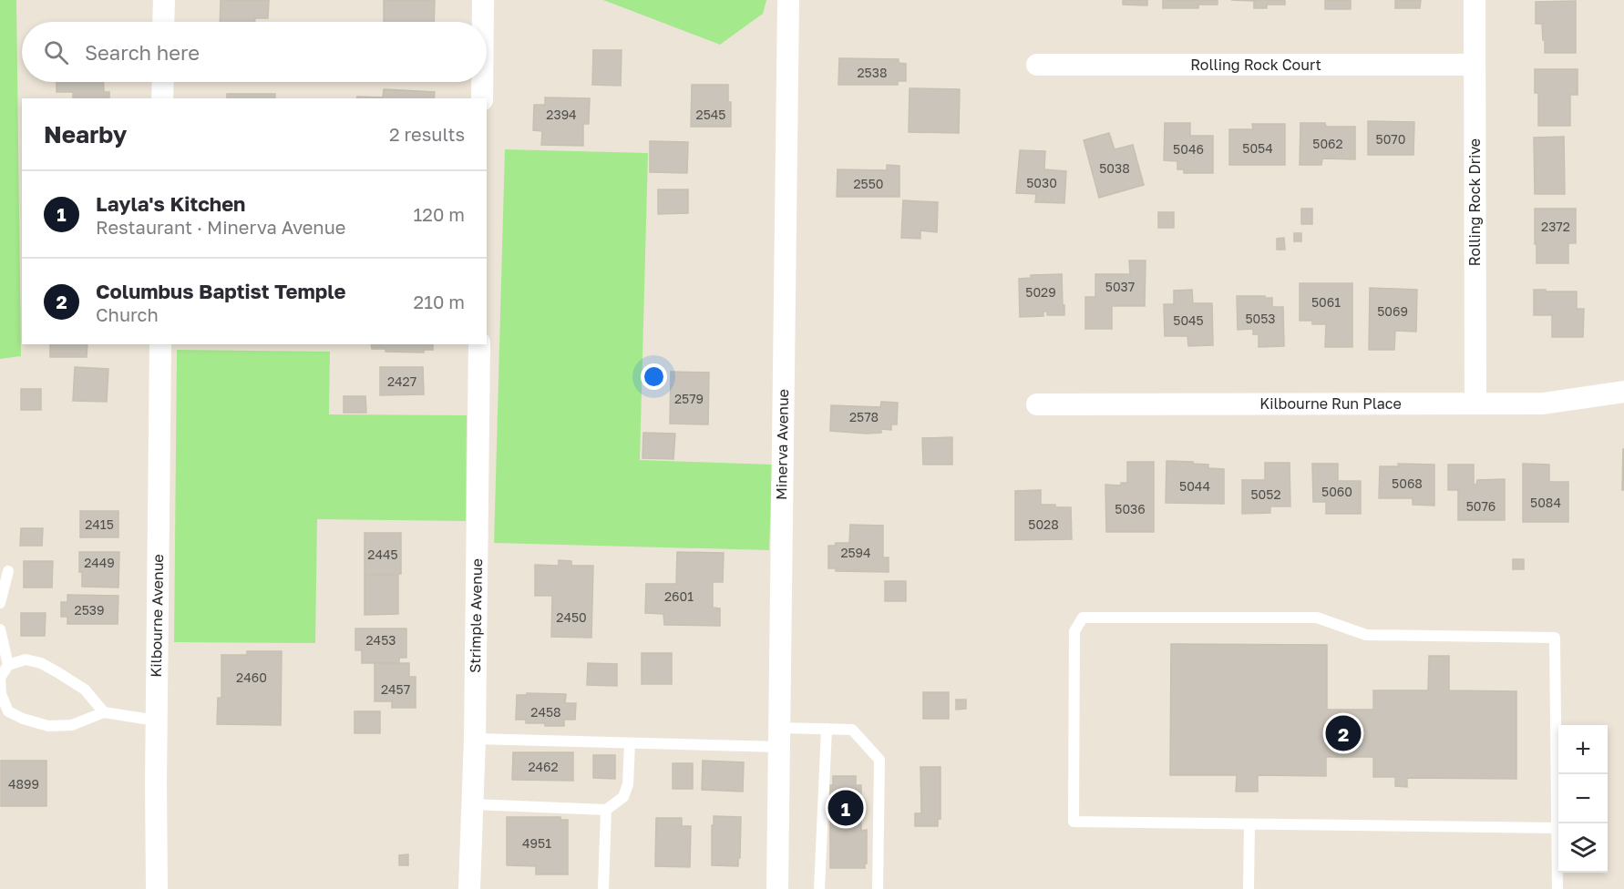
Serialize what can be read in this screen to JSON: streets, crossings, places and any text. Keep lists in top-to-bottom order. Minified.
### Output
{"streets":{"street":["Rolling Rock Court","Rolling Rock Drive","Kilbourne Run Place","Minerva Avenue","Kilbourne Avenue","Strimple Avenue"]},"crossings":[["Rolling Rock Court","Rolling Rock Drive"],["Rolling Rock Drive","Kilbourne Run Place"]],"house_numbers":["2538","2394","2545","5070","5062","5054","5046","5038","5030","2550","2372","5037","5029","5061","5069","5053","5045","2427","2579","2578","5068","5044","5060","5052","5084","5076","5036","2415","5028","2594","2445","2449","2601","2539","2450","2453","2460","2457","2458","2462","4899","4951"],"page":{"search":"Search here","heading":["Nearby","2 results"],"list":[{"mark":"1","name":"Layla's Kitchen","note":"Restaurant · Minerva Avenue","value":"120 m"},{"mark":"2","name":"Columbus Baptist Temple","note":"Church","value":"210 m"}],"pins":["2","1"],"map_buttons":["+","−"]}}
